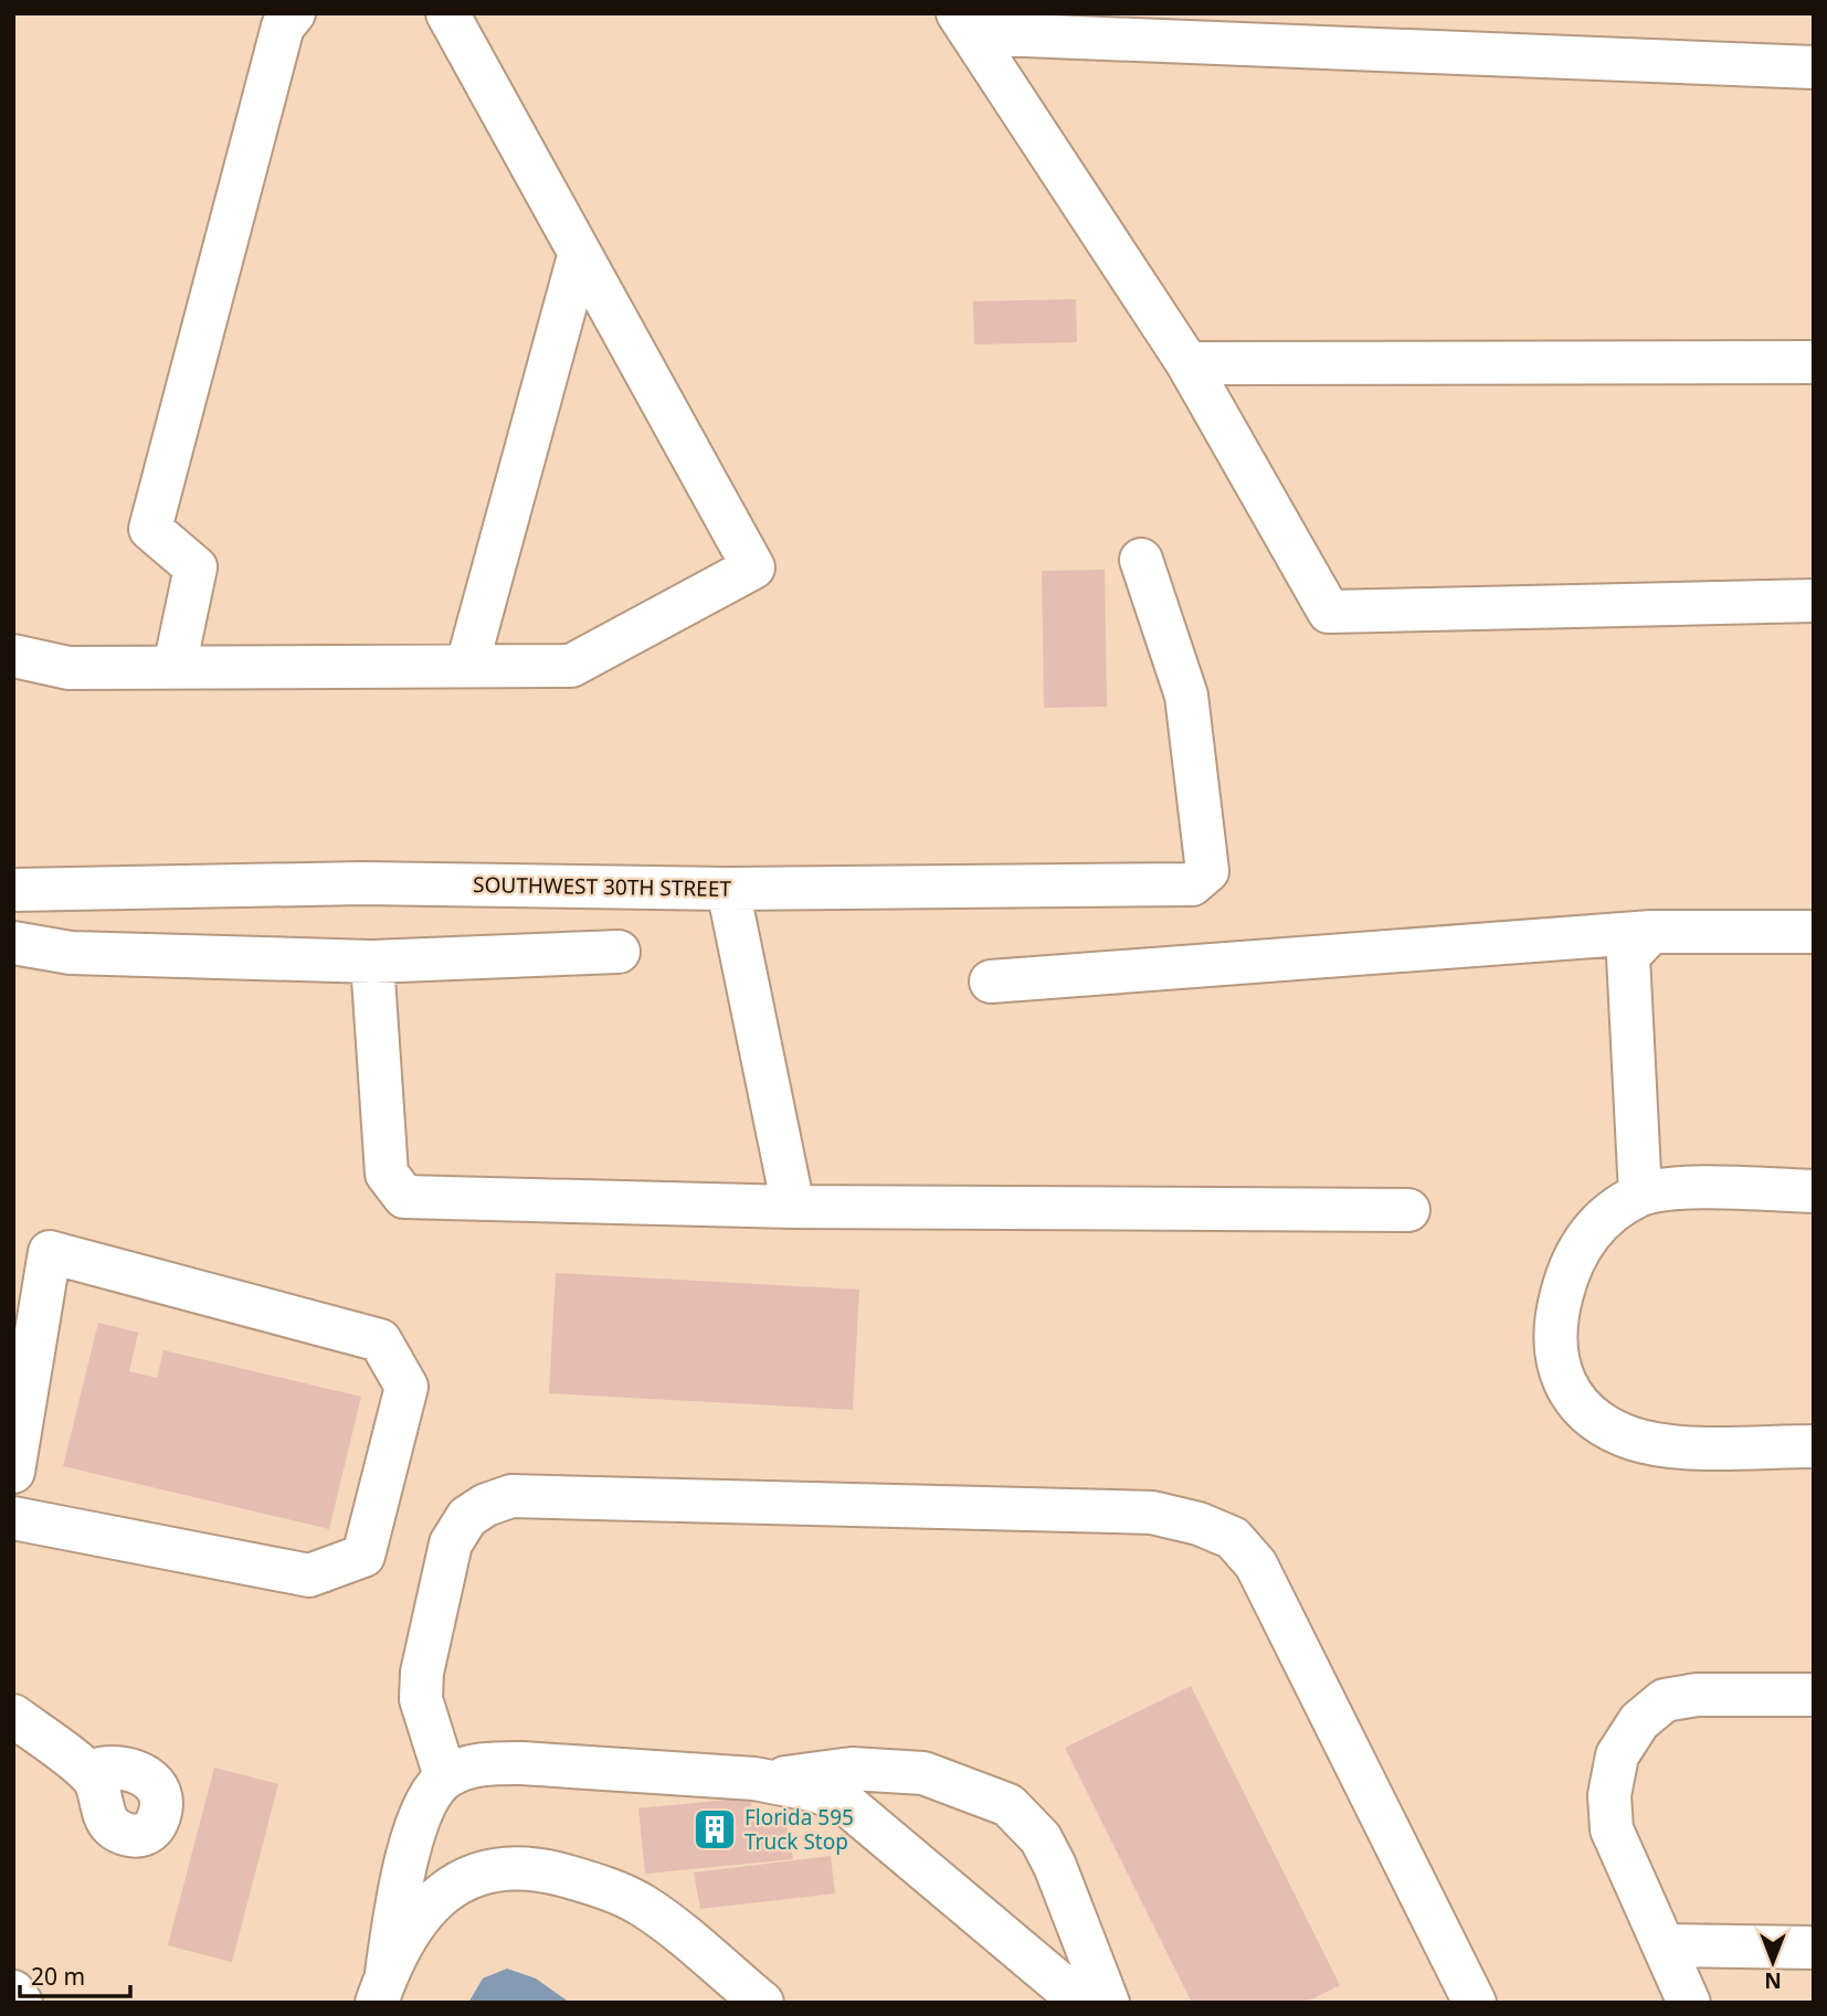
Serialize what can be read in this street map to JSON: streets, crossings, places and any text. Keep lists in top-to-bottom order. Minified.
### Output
{"streets":{"street":["SOUTHWEST 30TH STREET"]},"places":{"building":["Florida 595 Truck Stop"]},"scale_bar":"20 m","north":"bottom"}
